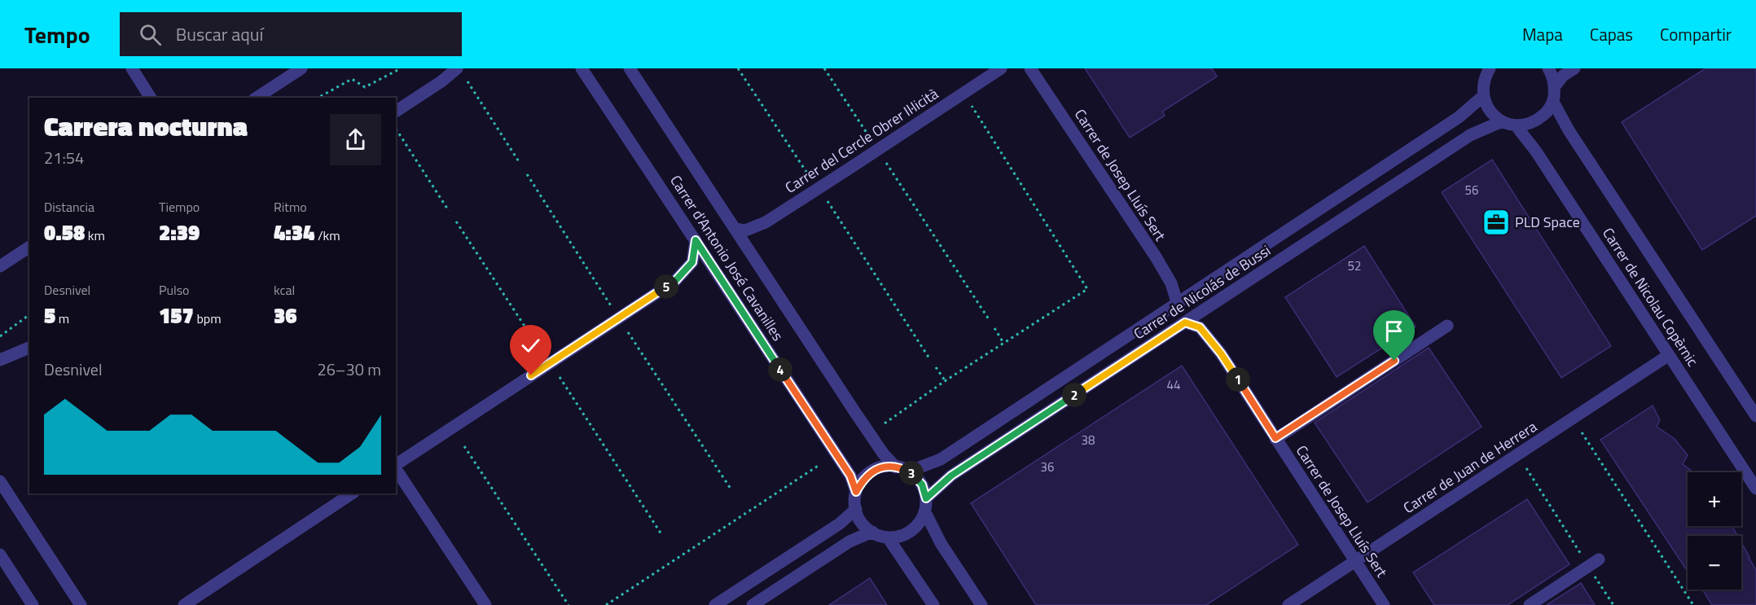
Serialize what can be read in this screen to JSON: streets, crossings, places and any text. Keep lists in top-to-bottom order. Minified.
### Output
{"streets":{"street":["Carrer del Cercle Obrer Il·licità","Carrer de Josep Lluís Sert","Carrer d'Antonio José Cavanilles","Carrer de Nicolás de Bussi","Carrer de Nicolau Copèrnic","Carrer de Juan de Herrera"]},"crossings":[["Carrer del Cercle Obrer Il·licità","Carrer d'Antonio José Cavanilles"],["Carrer de Josep Lluís Sert","Carrer de Nicolás de Bussi"],["Carrer de Josep Lluís Sert","Carrer de Juan de Herrera"],["Carrer d'Antonio José Cavanilles","Carrer de Nicolás de Bussi"],["Carrer de Nicolau Copèrnic","Carrer de Juan de Herrera"]],"places":{"office":["PLD Space"]},"house_numbers":["56","52","44","38","36"],"page":{"header":"Tempo","search":"Buscar aquí","nav":["Mapa","Capas","Compartir"],"heading":["Carrera nocturna","21:54"],"stats":[["Distancia","0.58 km"],["Tiempo","2:39"],["Ritmo","4:34 /km"],["Desnivel","5 m"],["Pulso","157 bpm"],["kcal","36"]],"pins":["5","4","1","2","3"],"chart":["Desnivel","26–30 m"],"map_buttons":["+","−"]}}
